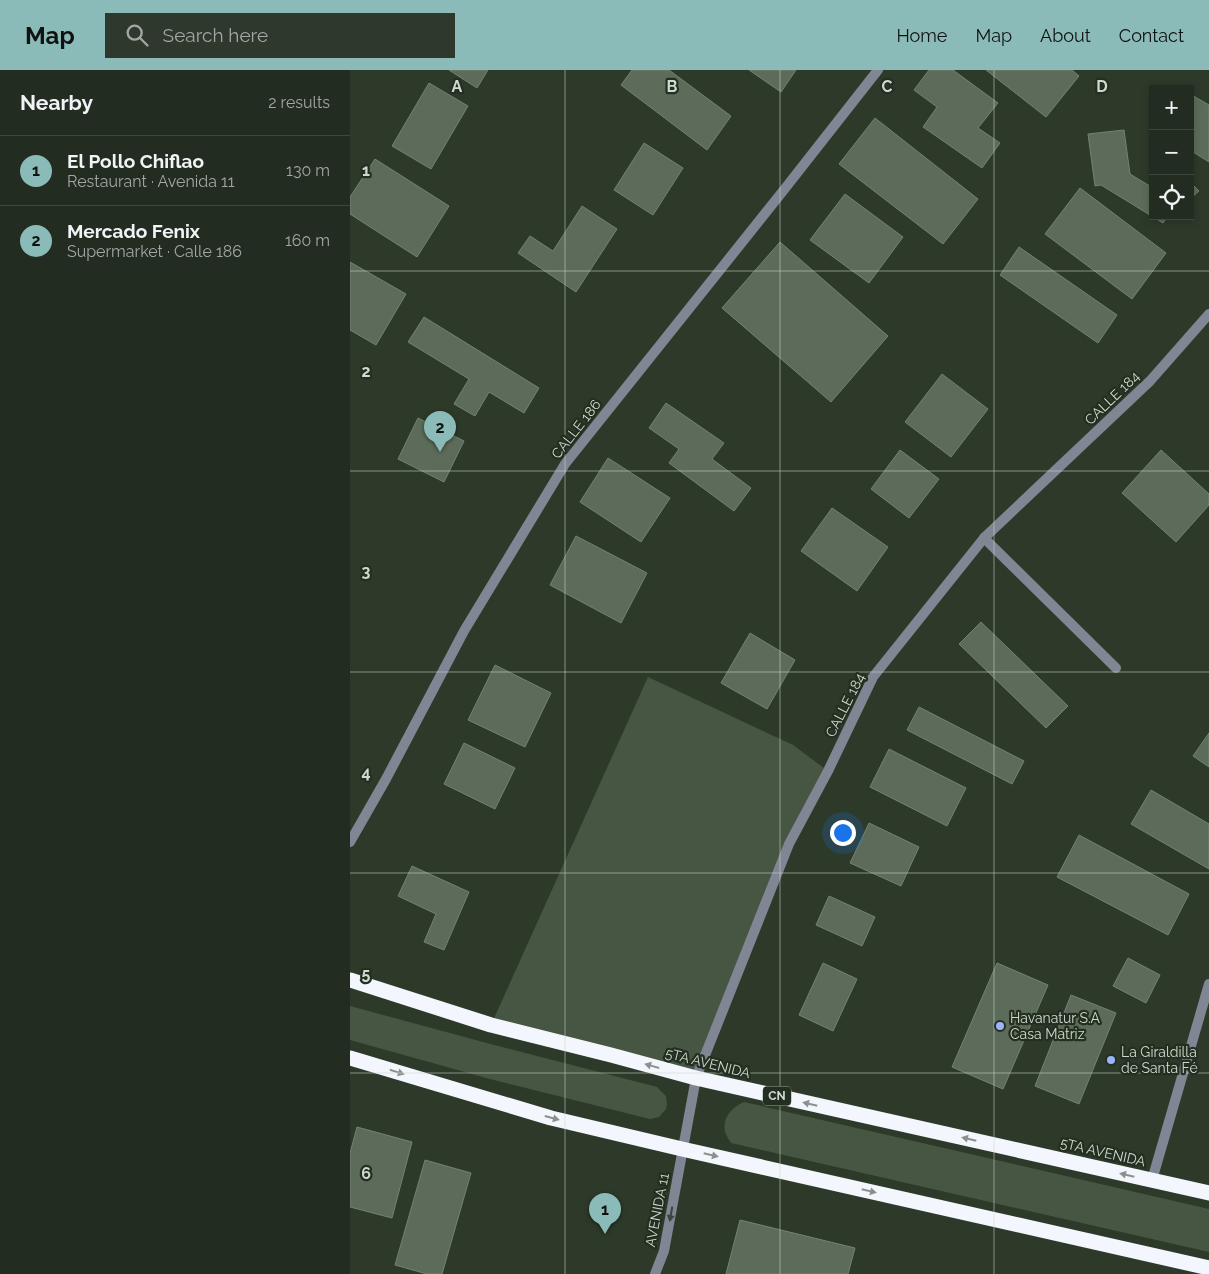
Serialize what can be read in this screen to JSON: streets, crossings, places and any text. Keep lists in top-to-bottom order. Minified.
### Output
{"streets":{"highway":["5TA AVENIDA","CN"],"street":["CALLE 184","CALLE 186","AVENIDA 11"]},"crossings":[["CALLE 184","5TA AVENIDA"],["CALLE 184","AVENIDA 11"]],"one_way":["AVENIDA 11"],"places":["Havanatur S.A Casa Matriz","La Giraldilla de Santa Fé"],"page":{"header":"Map","search":"Search here","nav":["Home","Map","About","Contact"],"heading":["Nearby","2 results"],"map_buttons":["+","−"],"list":[{"mark":"1","name":"El Pollo Chiflao","note":"Restaurant · Avenida 11","value":"130 m"},{"mark":"2","name":"Mercado Fenix","note":"Supermarket · Calle 186","value":"160 m"}],"pins":["2","1"]},"grid":{"columns":["A","B","C","D"],"rows":["1","2","3","4","5","6"]}}
